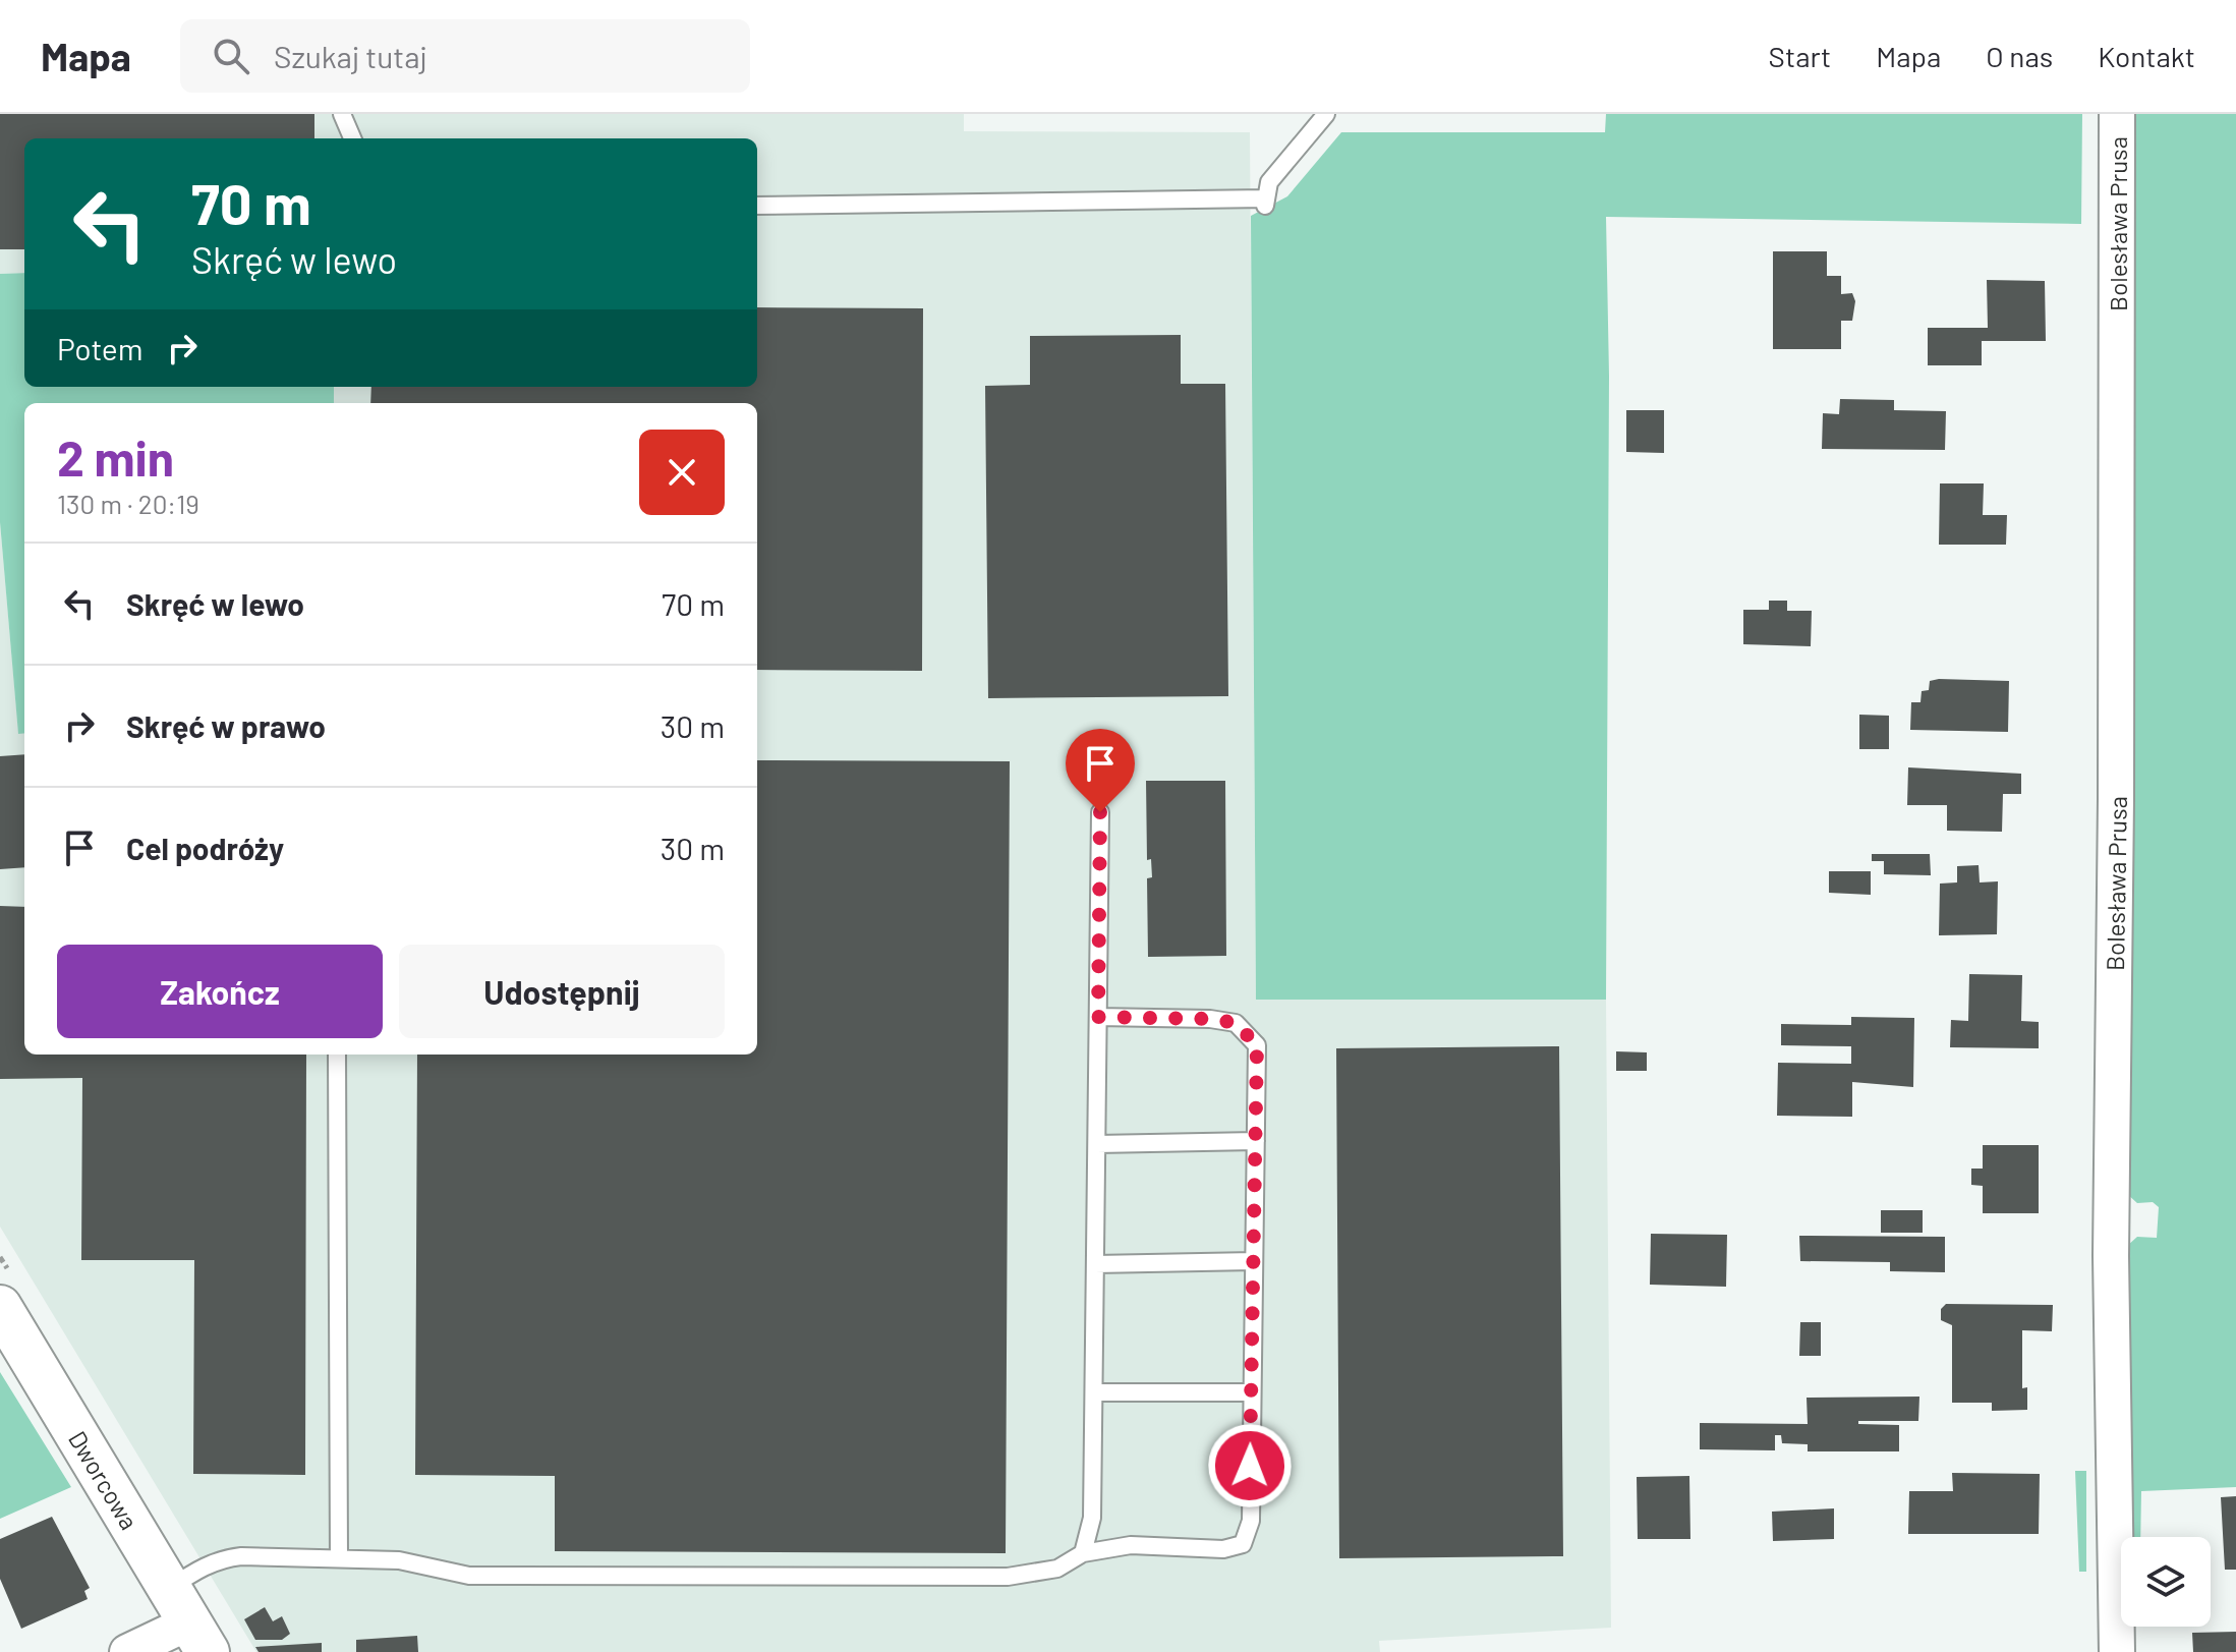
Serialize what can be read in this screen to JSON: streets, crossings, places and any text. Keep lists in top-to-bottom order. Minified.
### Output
{"streets":{"street":["Bolesława Prusa","Dworcowa"]},"page":{"header":"Mapa","search":"Szukaj tutaj","nav":["Start","Mapa","O nas","Kontakt"],"turn":["70 m","Skręć w lewo"],"then":"Potem","heading":["2 min","130 m · 20:19"],"list":[{"name":"Skręć w lewo","value":"70 m"},{"name":"Skręć w prawo","value":"30 m"},{"name":"Cel podróży","value":"30 m"}],"buttons":["Zakończ","Udostępnij"]}}
